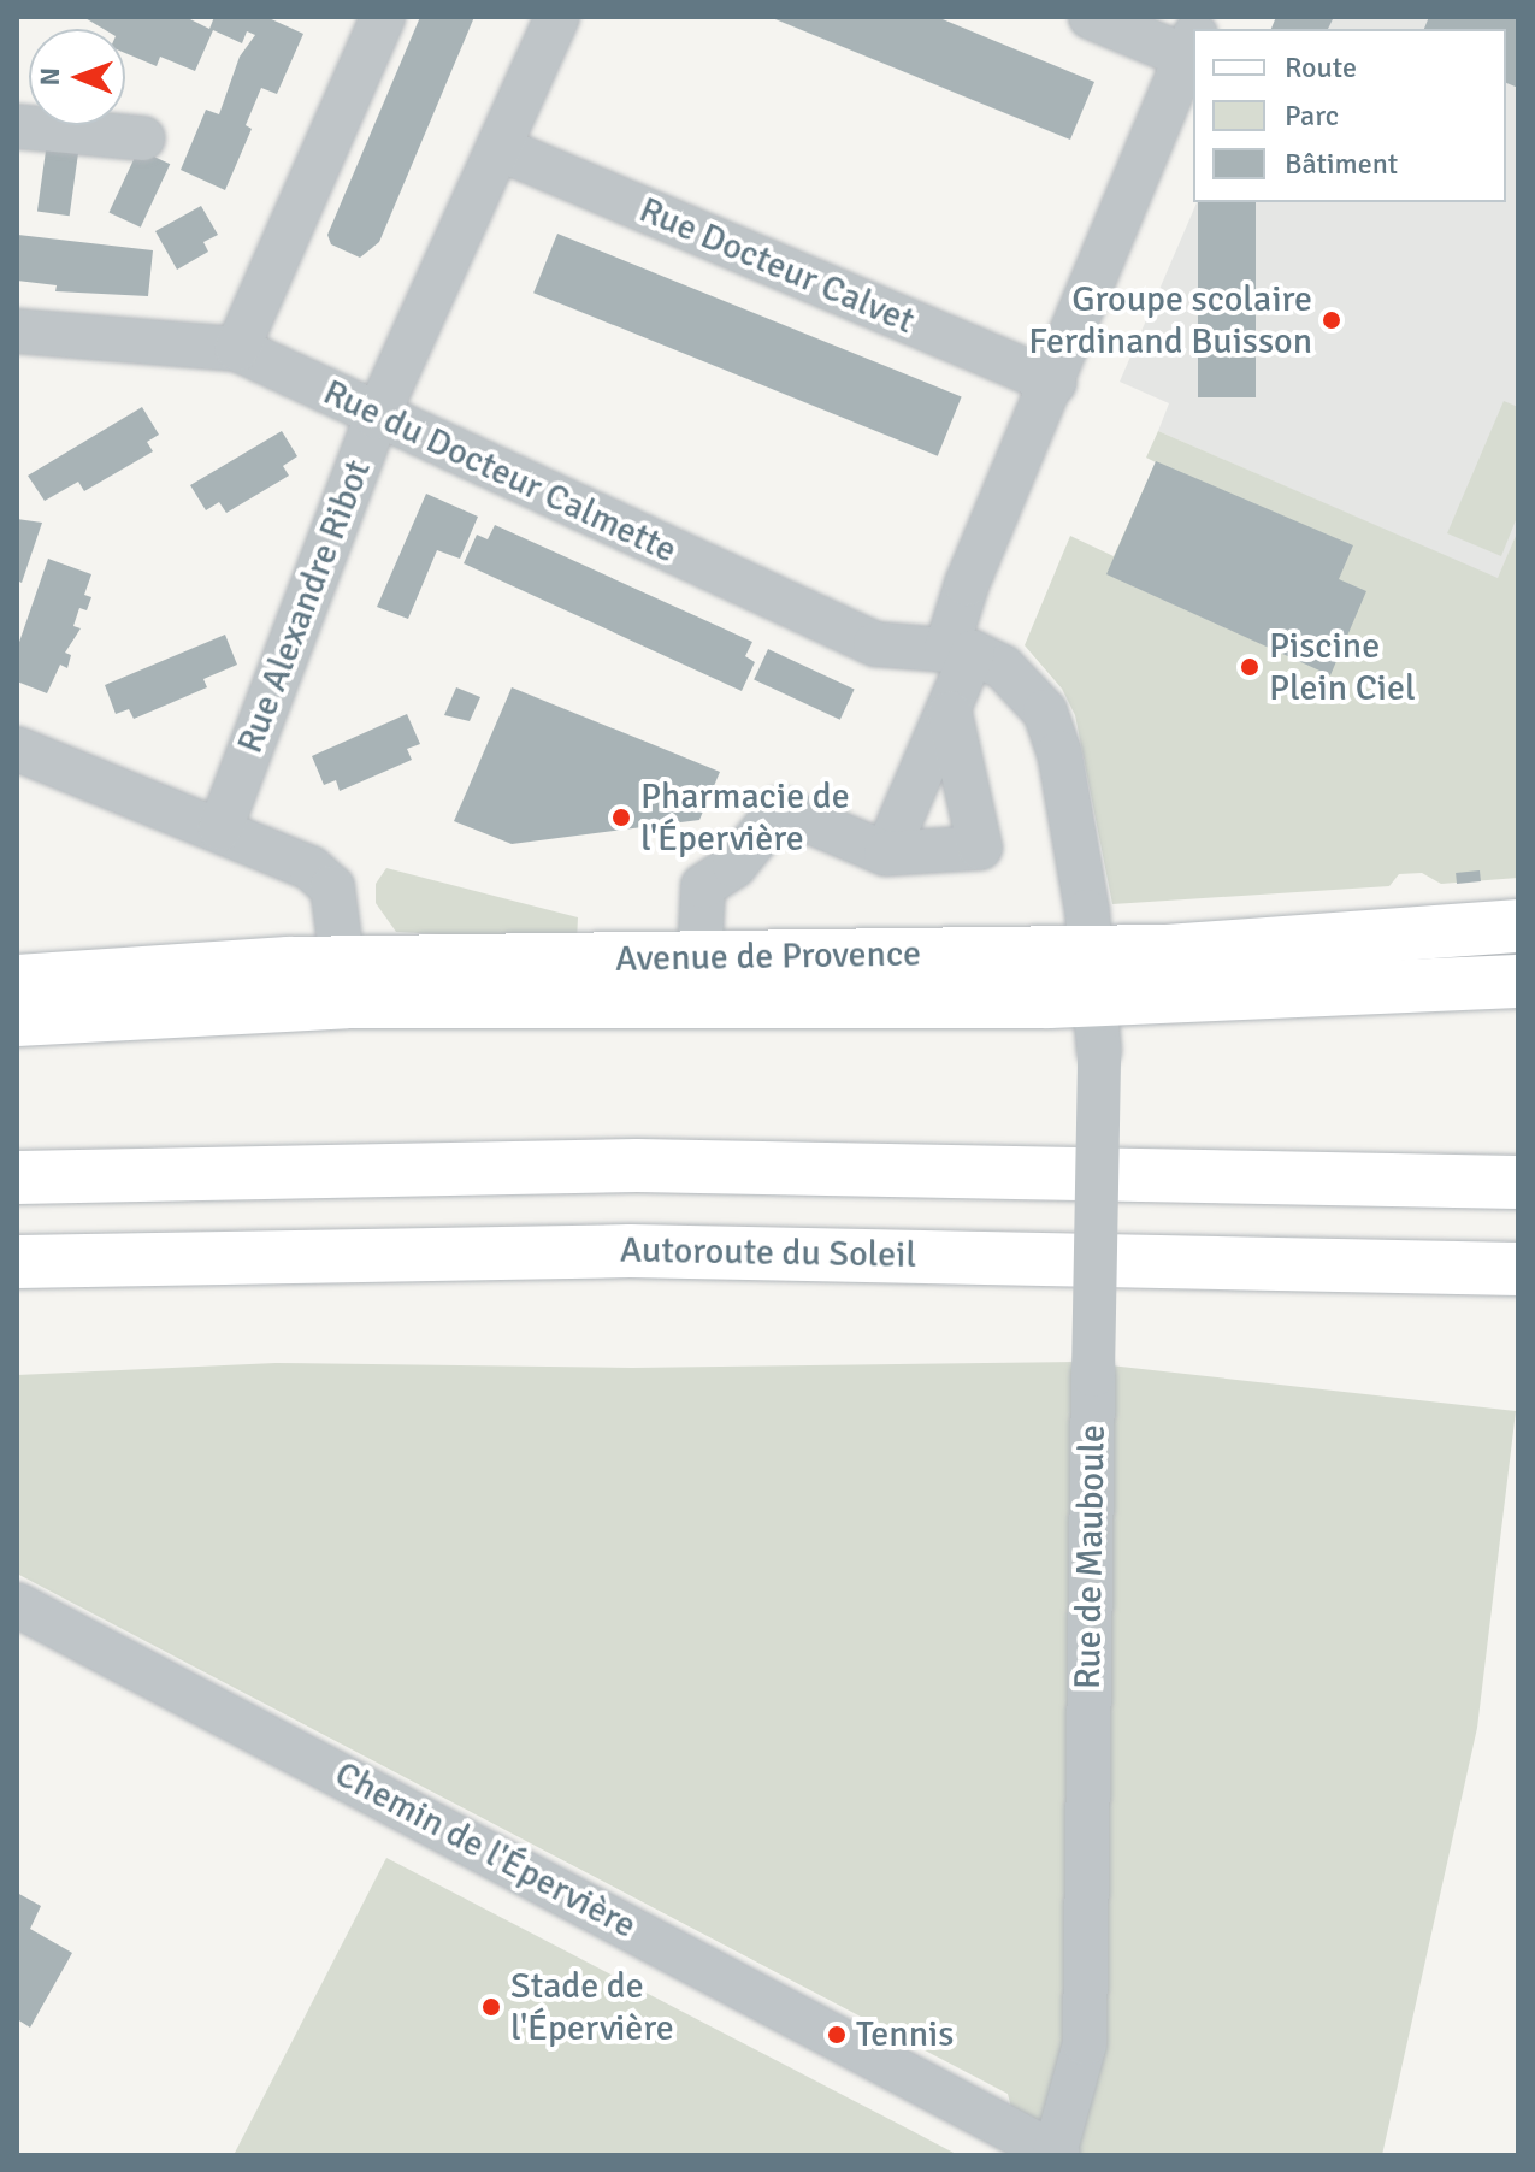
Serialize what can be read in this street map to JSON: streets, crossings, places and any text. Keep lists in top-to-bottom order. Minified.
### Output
{"streets":{"main road":["Avenue de Provence","Autoroute du Soleil"],"street":["Rue Docteur Calvet","Rue du Docteur Calmette","Rue Alexandre Ribot","Rue de Mauboule","Chemin de l'Épervière"]},"crossings":[["Rue Docteur Calvet","Rue Alexandre Ribot"],["Rue du Docteur Calmette","Rue Alexandre Ribot"],["Rue du Docteur Calmette","Rue de Mauboule"],["Avenue de Provence","Rue de Mauboule"],["Rue de Mauboule","Chemin de l'Épervière"]],"places":["Groupe scolaire Ferdinand Buisson","Piscine Plein Ciel","Pharmacie de l'Épervière","Stade de l'Épervière","Tennis"],"legend":["Route","Parc","Bâtiment"],"north":"left"}
